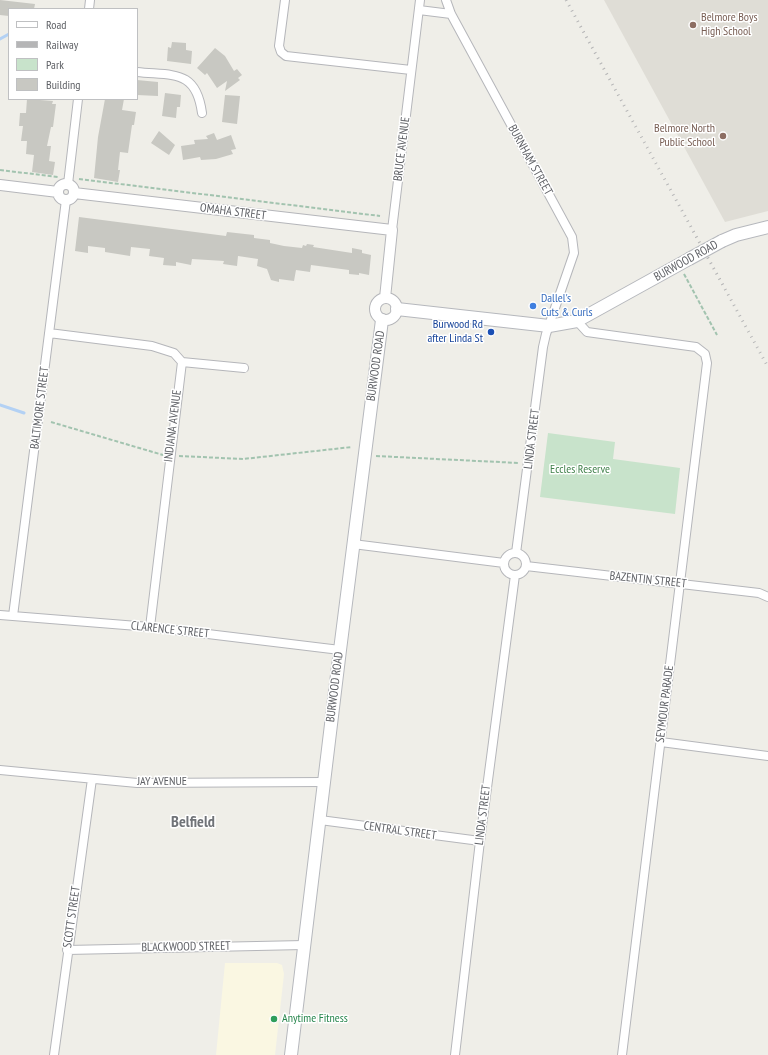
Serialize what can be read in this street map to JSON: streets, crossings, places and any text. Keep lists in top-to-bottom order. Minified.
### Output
{"streets":{"main road":["BURWOOD ROAD"],"street":["BRUCE AVENUE","BURNHAM STREET","OMAHA STREET","BALTIMORE STREET","INDIANA AVENUE","LINDA STREET","BAZENTIN STREET","CLARENCE STREET","SEYMOUR PARADE","JAY AVENUE","CENTRAL STREET","SCOTT STREET","BLACKWOOD STREET"]},"crossings":[["BRUCE AVENUE","OMAHA STREET"],["BRUCE AVENUE","BURWOOD ROAD"],["BURNHAM STREET","BURWOOD ROAD"],["BURNHAM STREET","LINDA STREET"],["OMAHA STREET","BALTIMORE STREET"],["BURWOOD ROAD","LINDA STREET"],["BURWOOD ROAD","CLARENCE STREET"],["BURWOOD ROAD","SEYMOUR PARADE"],["BURWOOD ROAD","JAY AVENUE"],["BURWOOD ROAD","CENTRAL STREET"],["BURWOOD ROAD","BLACKWOOD STREET"],["BALTIMORE STREET","CLARENCE STREET"],["INDIANA AVENUE","CLARENCE STREET"],["LINDA STREET","BAZENTIN STREET"],["LINDA STREET","CENTRAL STREET"],["BAZENTIN STREET","SEYMOUR PARADE"],["JAY AVENUE","SCOTT STREET"],["SCOTT STREET","BLACKWOOD STREET"]],"districts":["Belfield"],"parks":["Eccles Reserve"],"places":["Belmore Boys High School","Belmore North Public School","Dallel's Cuts & Curls","Burwood Rd after Linda St","Anytime Fitness"],"legend":["Road","Railway","Park","Building"]}
